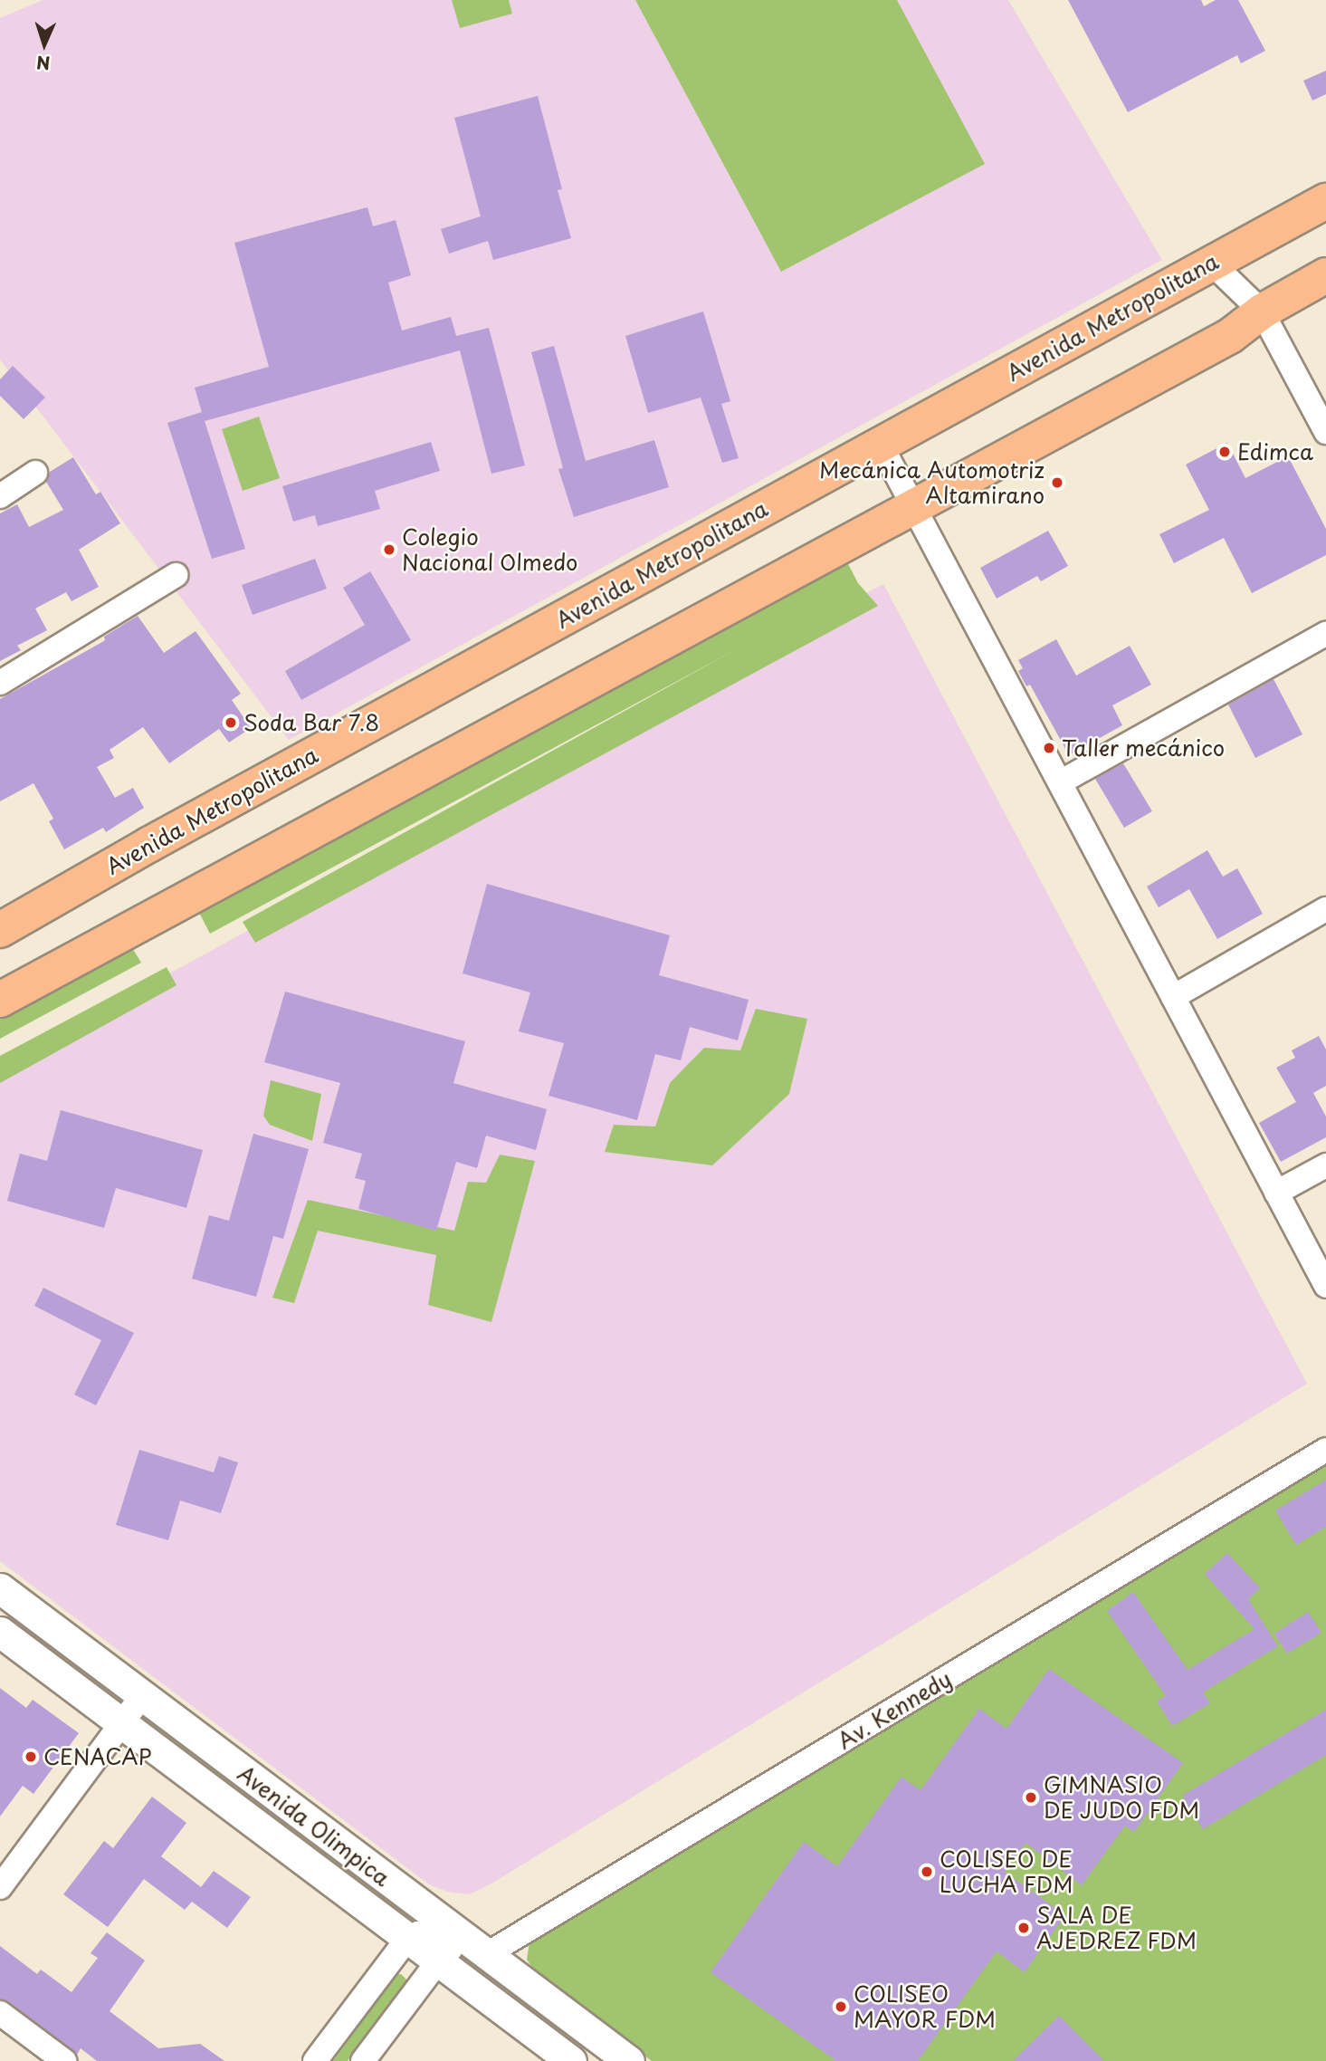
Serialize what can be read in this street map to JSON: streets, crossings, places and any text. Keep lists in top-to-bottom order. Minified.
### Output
{"streets":{"highway":["Avenida Metropolitana"],"street":["Av. Kennedy","Avenida Olimpica"]},"crossings":[["Av. Kennedy","Avenida Olimpica"]],"places":["Edimca","Mecánica Automotriz Altamirano","Colegio Nacional Olmedo","Soda Bar 7.8","Taller mecánico","CENACAP","GIMNASIO DE JUDO FDM","COLISEO DE LUCHA FDM","SALA DE AJEDREZ FDM","COLISEO MAYOR FDM"],"north":"bottom"}
